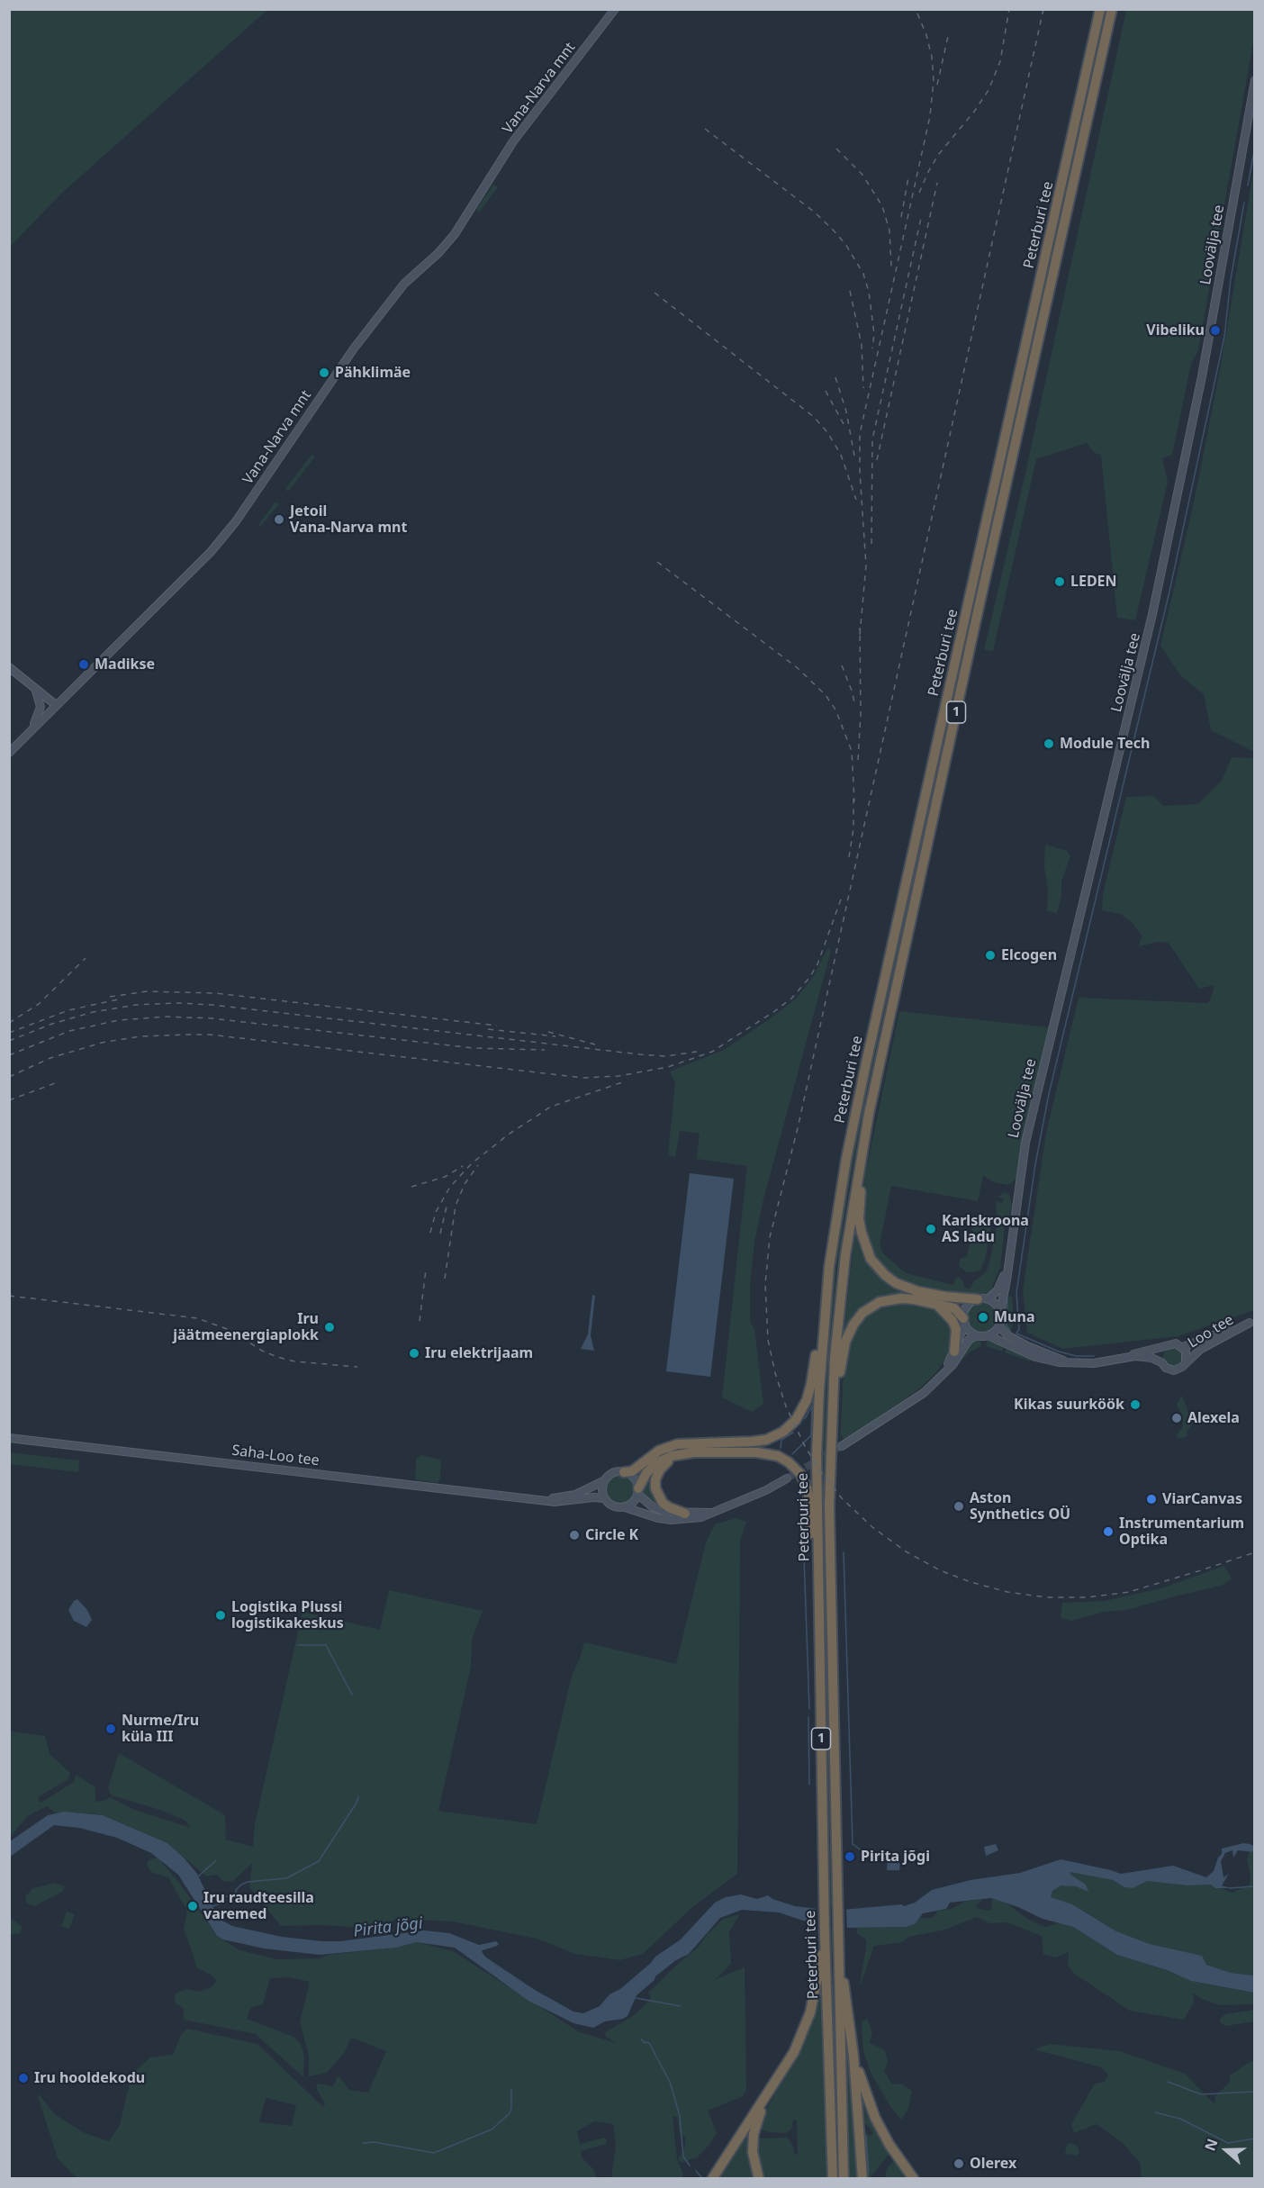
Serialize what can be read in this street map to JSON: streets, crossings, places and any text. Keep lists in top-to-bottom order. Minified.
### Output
{"streets":{"highway":["Peterburi tee","1"],"street":["Vana-Narva mnt","Loovälja tee","Loo tee","Saha-Loo tee"]},"crossings":[["Loovälja tee","Loo tee"]],"water":["Pirita jõgi"],"places":["Vibeliku","Pähklimäe","Jetoil Vana-Narva mnt","LEDEN","Madikse","Module Tech","Elcogen","Karlskroona AS ladu","Muna","Iru jäätmeenergiaplokk","Iru elektrijaam","Kikas suurköök","Alexela","ViarCanvas","Aston Synthetics OÜ","Instrumentarium Optika","Circle K","Logistika Plussi logistikakeskus","Nurme/Iru küla III","Pirita jõgi","Iru raudteesilla varemed","Iru hooldekodu","Olerex"],"north":"left"}
